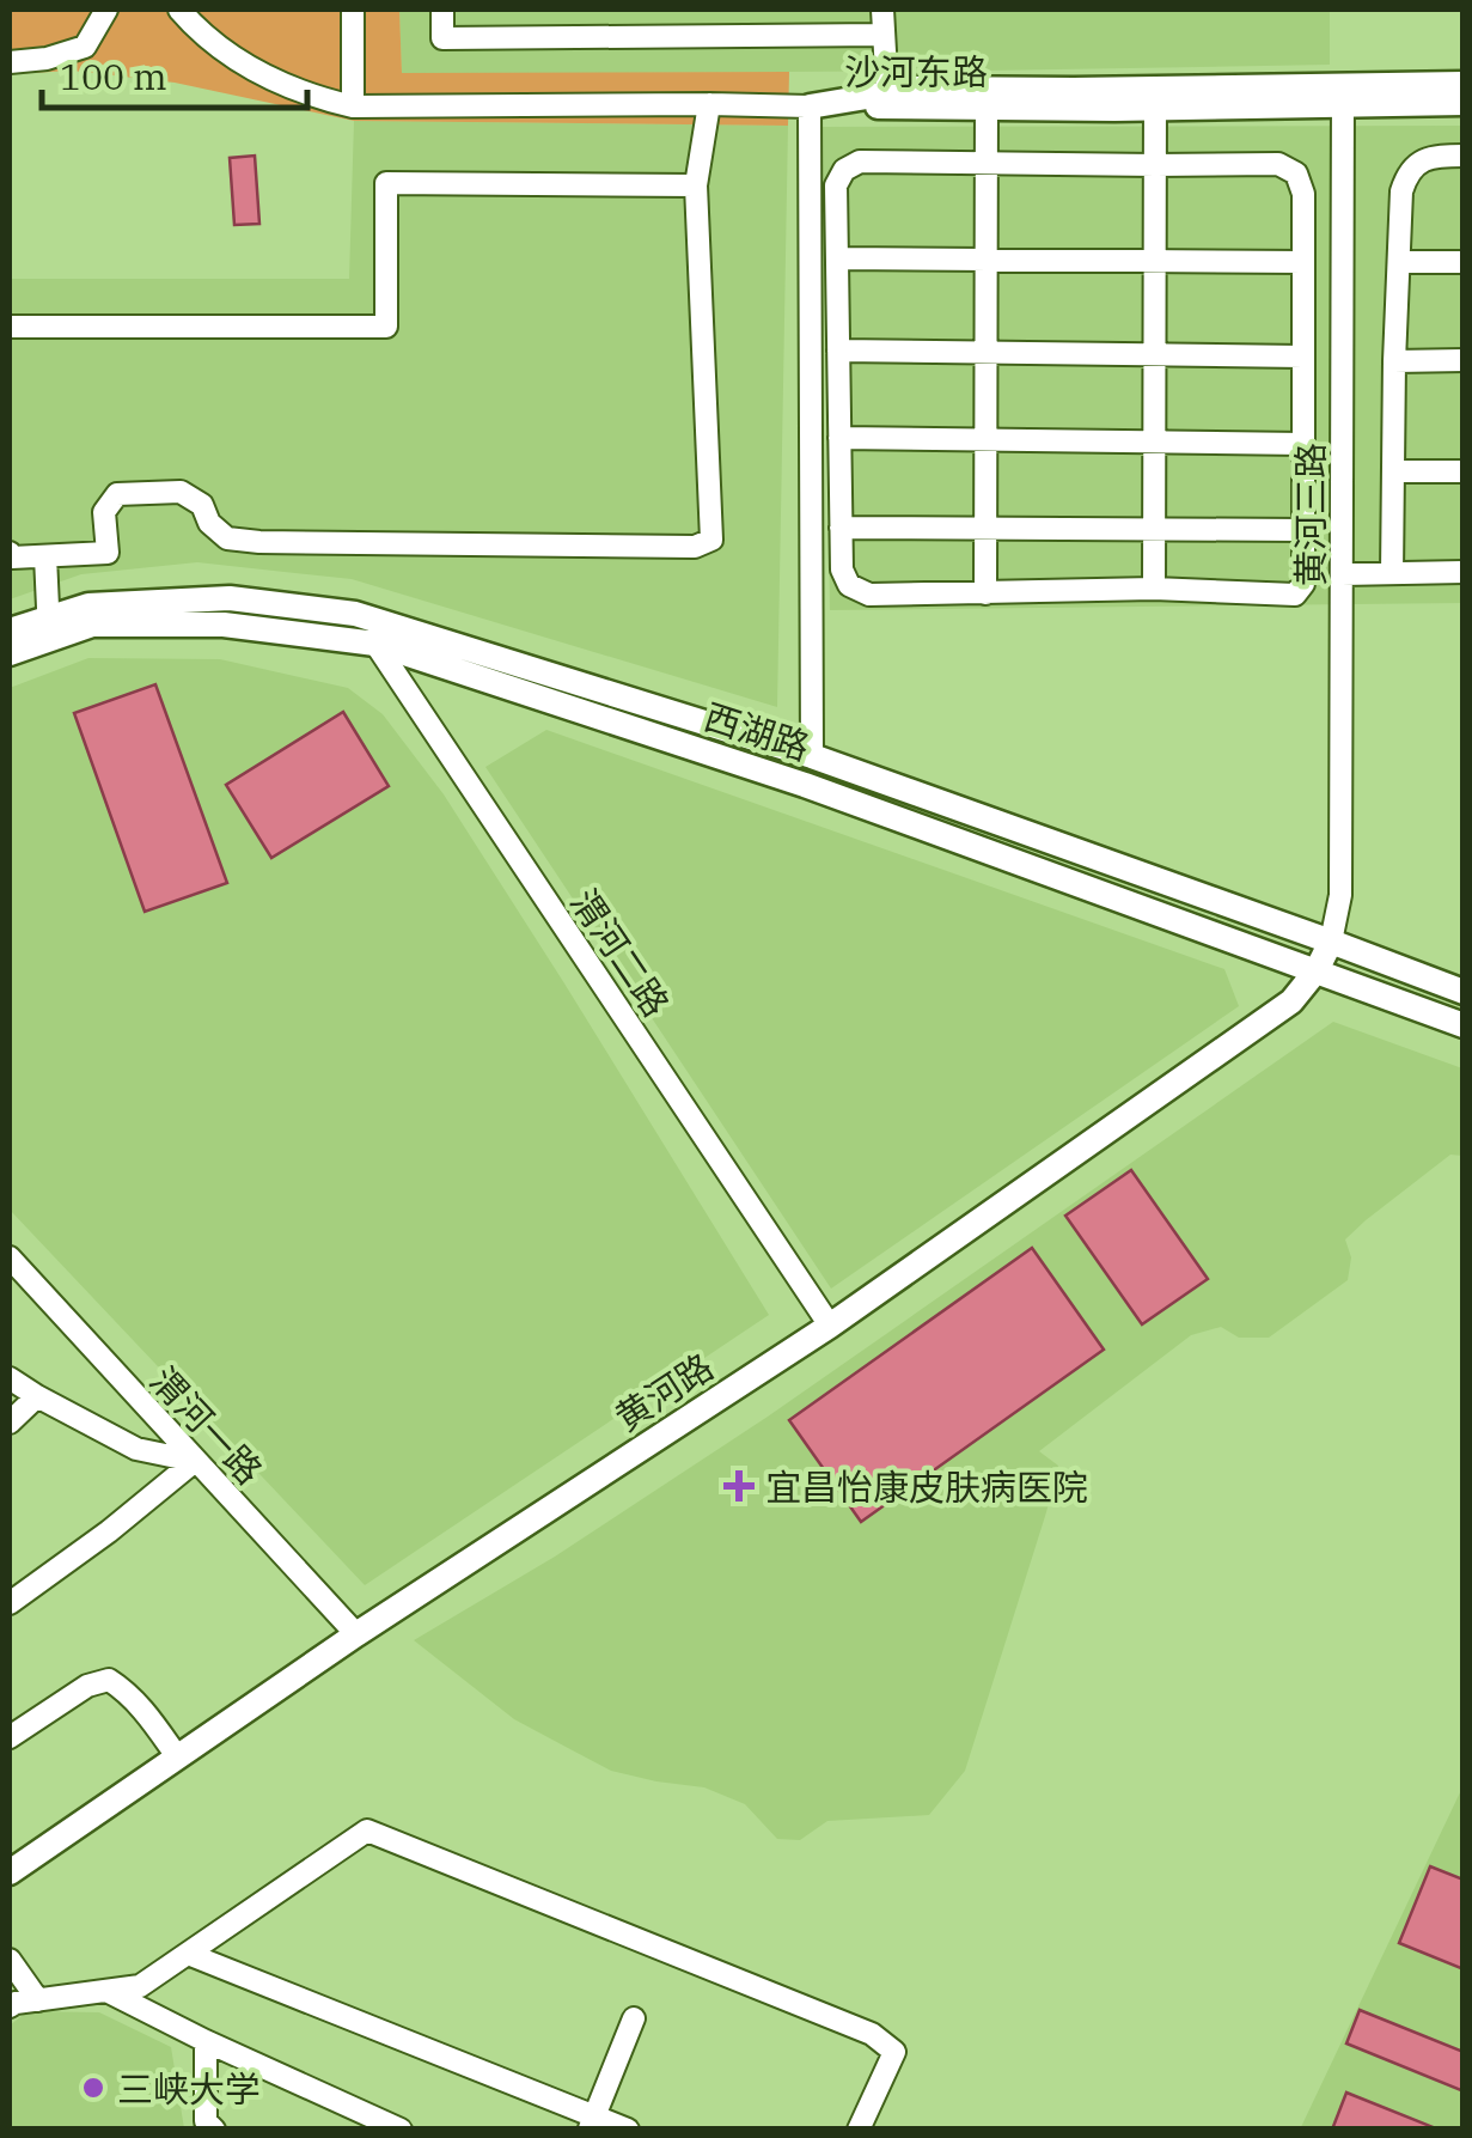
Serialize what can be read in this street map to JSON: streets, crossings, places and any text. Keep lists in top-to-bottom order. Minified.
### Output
{"streets":{"main road":["沙河东路","西湖路","黄河路"],"street":["黄河三路","渭河二路","渭河一路"]},"crossings":[["沙河东路","黄河三路"],["黄河三路","西湖路"],["黄河三路","黄河路"],["西湖路","渭河二路"],["西湖路","黄河路"],["渭河二路","黄河路"],["黄河路","渭河一路"]],"places":{"health":["宜昌怡康皮肤病医院"],"other":["三峡大学"]},"scale_bar":"100 m"}
